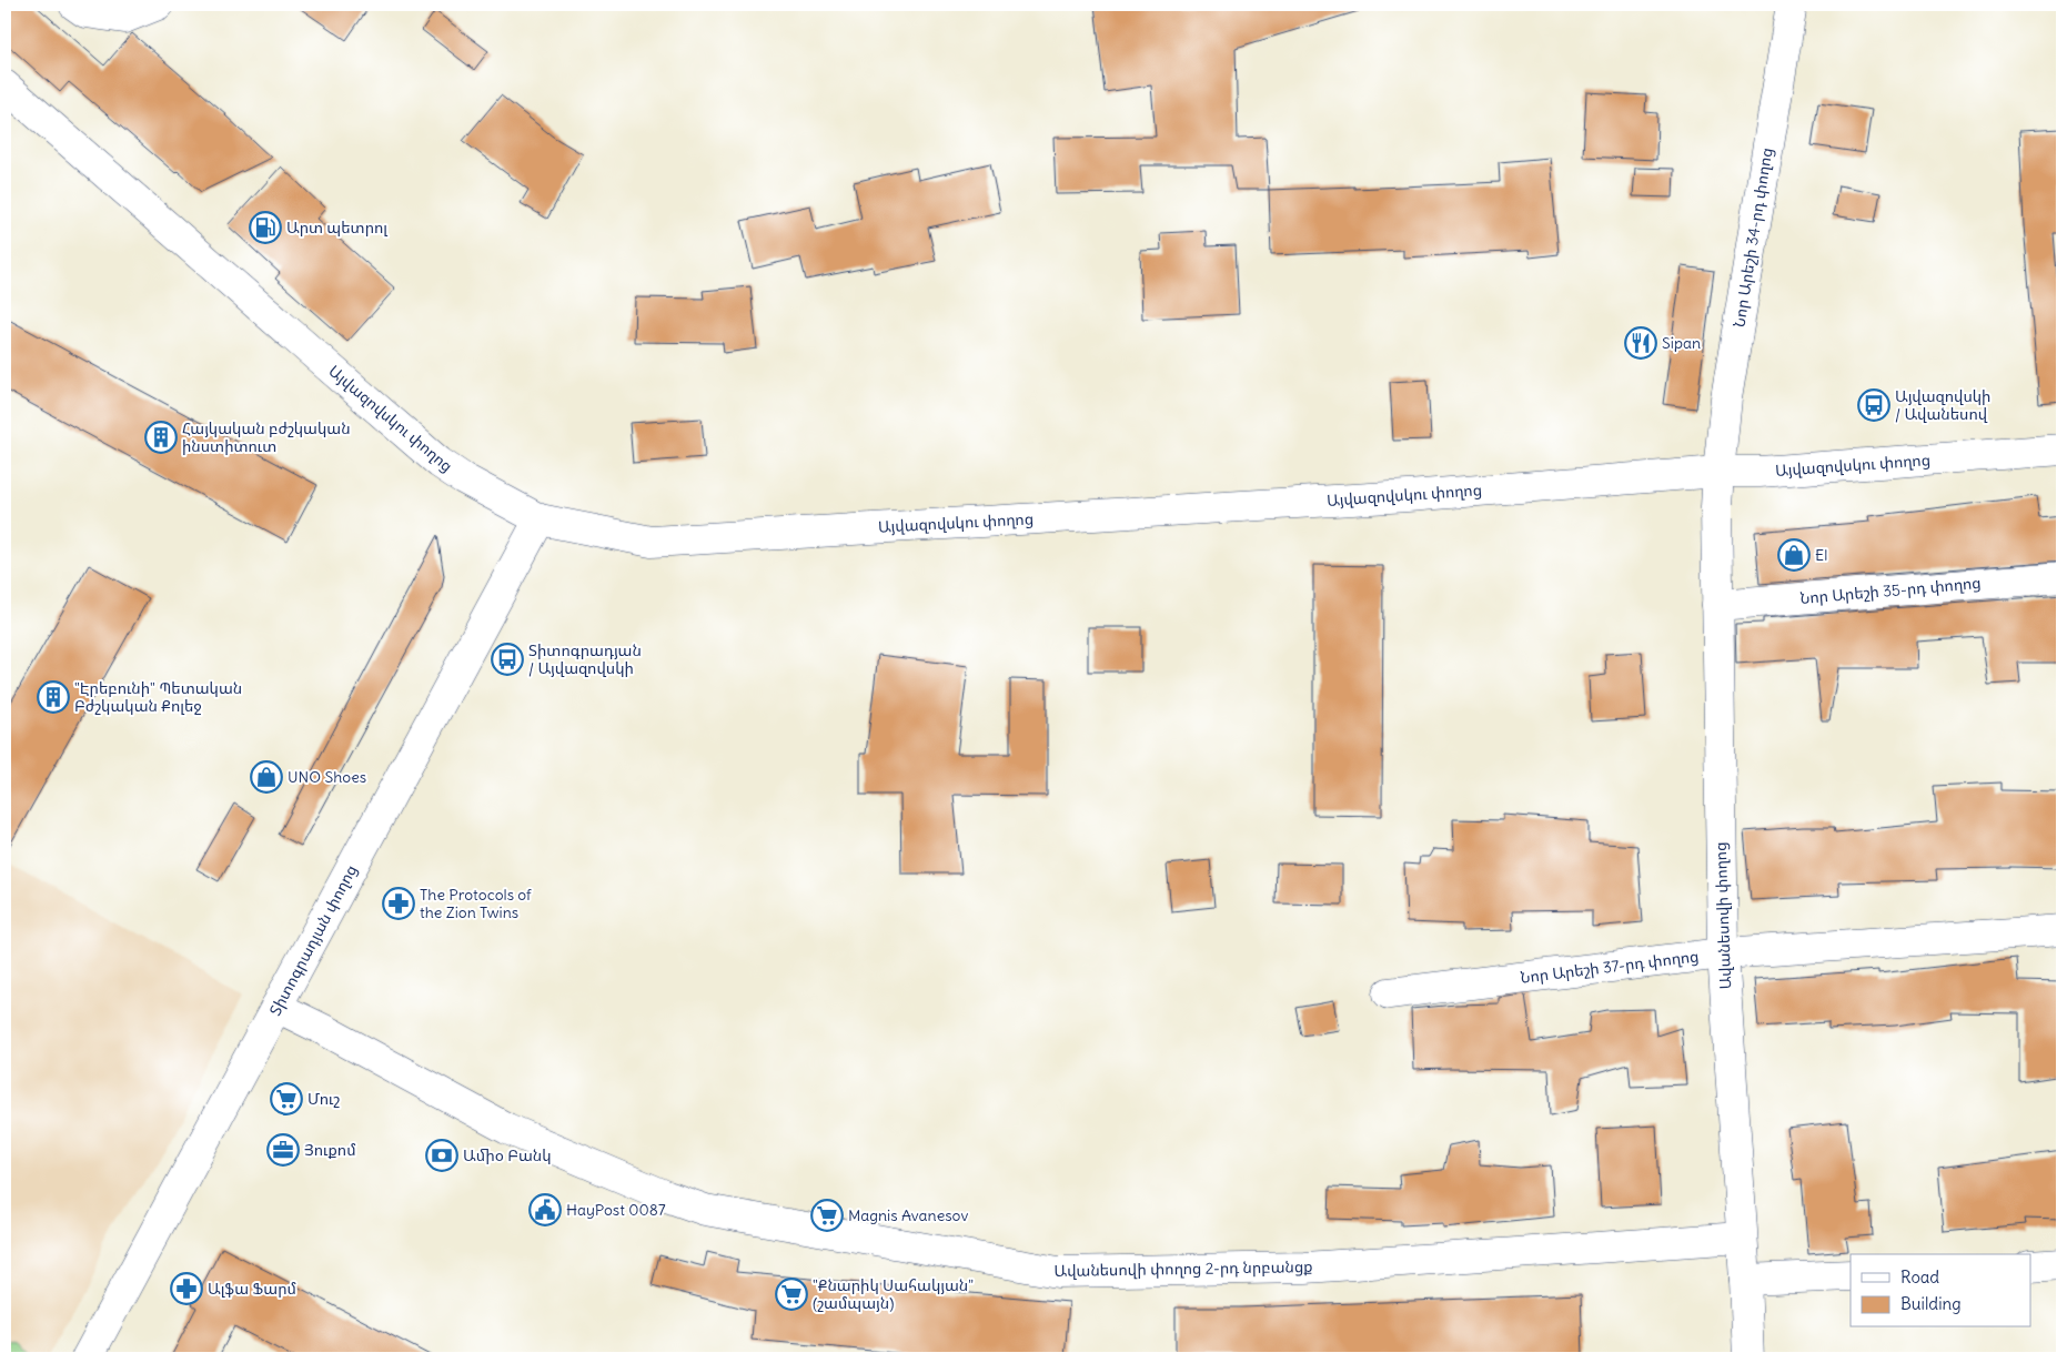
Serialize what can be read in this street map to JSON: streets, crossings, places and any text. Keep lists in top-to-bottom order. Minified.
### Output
{"streets":{"street":["Նոր Արեշի 34-րդ փողոց","Այվազովսկու փողոց","Նոր Արեշի 35-րդ փողոց","Ավանեսովի փողոց","Տիտոգրադյան փողոց","Նոր Արեշի 37-րդ փողոց","Ավանեսովի փողոց 2-րդ նրբանցք"]},"crossings":[["Նոր Արեշի 34-րդ փողոց","Այվազովսկու փողոց"],["Նոր Արեշի 34-րդ փողոց","Ավանեսովի փողոց"],["Այվազովսկու փողոց","Ավանեսովի փողոց"],["Այվազովսկու փողոց","Տիտոգրադյան փողոց"],["Նոր Արեշի 35-րդ փողոց","Ավանեսովի փողոց"],["Ավանեսովի փողոց","Նոր Արեշի 37-րդ փողոց"],["Ավանեսովի փողոց","Ավանեսովի փողոց 2-րդ նրբանցք"],["Տիտոգրադյան փողոց","Ավանեսովի փողոց 2-րդ նրբանցք"]],"places":{"fuel station":["Արտ պետրոլ"],"restaurant":["Sipan"],"bus stop":["Այվազովսկի / Ավանեսով","Տիտոգրադյան / Այվազովսկի"],"building":["Հայկական բժշկական ինստիտուտ","\"Էրեբունի\" Պետական Բժշկական Քոլեջ"],"shop":["El","UNO Shoes"],"pharmacy":["The Protocols of the Zion Twins","Ալֆա Ֆարմ"],"supermarket":["Մուշ","Magnis Avanesov","\"Քնարիկ Սահակյան\" (շամպայն)"],"office":["Յուքոմ"],"bank":["Ամիօ Բանկ"],"public building":["HayPost 0087"]},"legend":["Road","Building"]}
